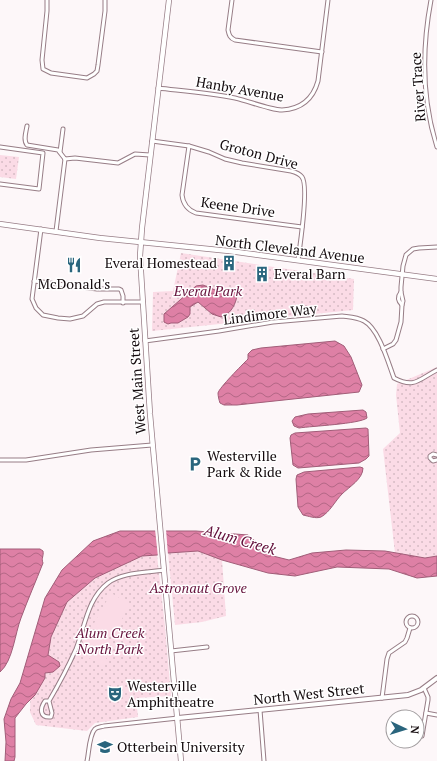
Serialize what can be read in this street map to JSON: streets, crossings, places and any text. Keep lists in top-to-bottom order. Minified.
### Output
{"streets":{"main road":["North Cleveland Avenue","West Main Street"],"street":["River Trace","Hanby Avenue","Groton Drive","Keene Drive","Lindimore Way","North West Street"]},"crossings":[["Hanby Avenue","West Main Street"],["Groton Drive","Keene Drive"],["Groton Drive","North Cleveland Avenue"],["Groton Drive","West Main Street"],["North Cleveland Avenue","West Main Street"],["Lindimore Way","West Main Street"],["West Main Street","North West Street"]],"water":["Alum Creek"],"parks":["Everal Park","Astronaut Grove","Alum Creek North Park"],"places":{"building":["Everal Homestead","Everal Barn"],"restaurant":["McDonald's"],"parking":["Westerville Park & Ride"],"theatre":["Westerville Amphitheatre"],"school or university":["Otterbein University"]},"north":"right"}
